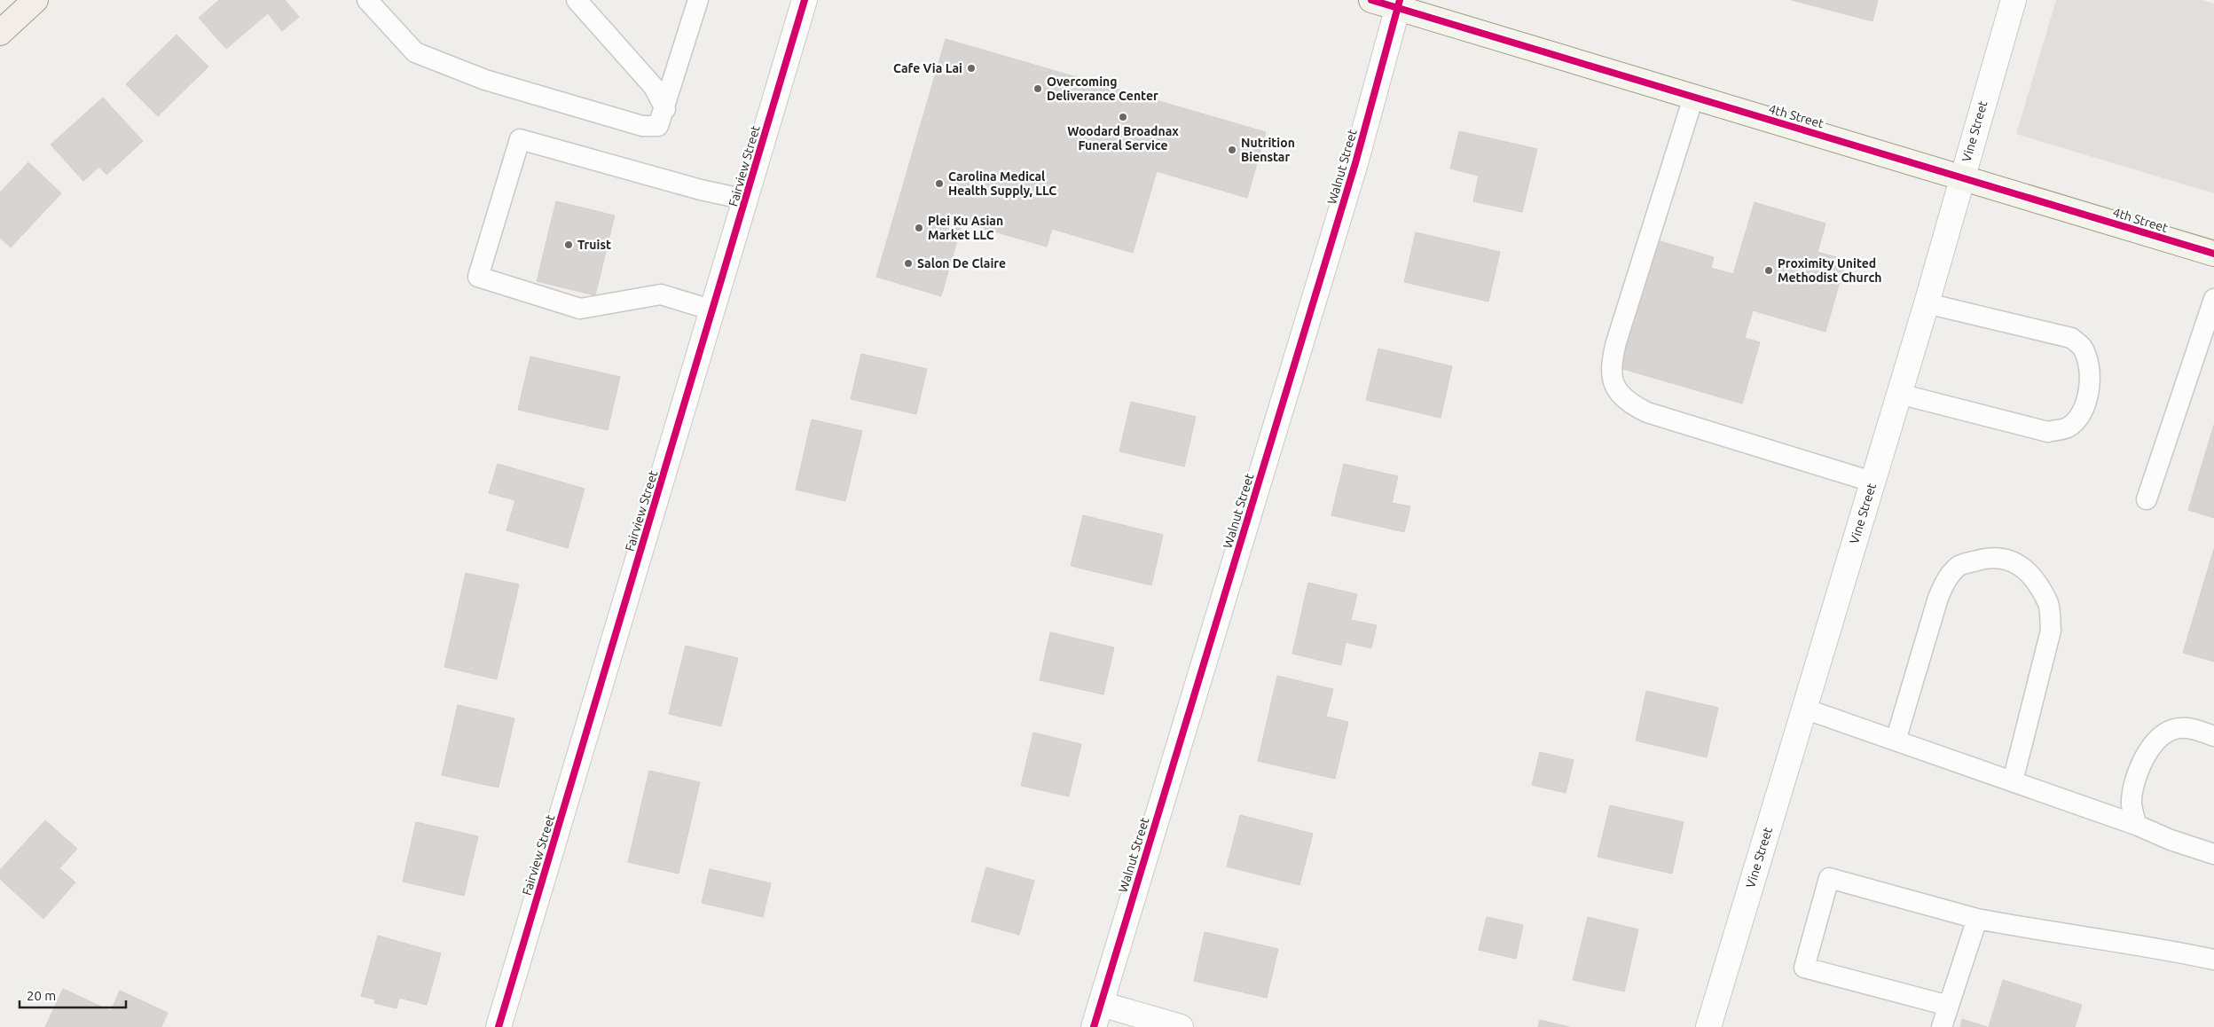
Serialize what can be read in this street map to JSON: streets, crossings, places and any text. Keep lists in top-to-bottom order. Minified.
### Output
{"streets":{"street":["4th Street","Vine Street","Fairview Street","Walnut Street"]},"crossings":[["4th Street","Vine Street"],["4th Street","Walnut Street"]],"places":["Cafe Via Lai","Overcoming Deliverance Center","Woodard Broadnax Funeral Service","Nutrition Bienstar","Carolina Medical Health Supply, LLC","Plei Ku Asian Market LLC","Truist","Salon De Claire","Proximity United Methodist Church"],"scale_bar":"20 m"}
